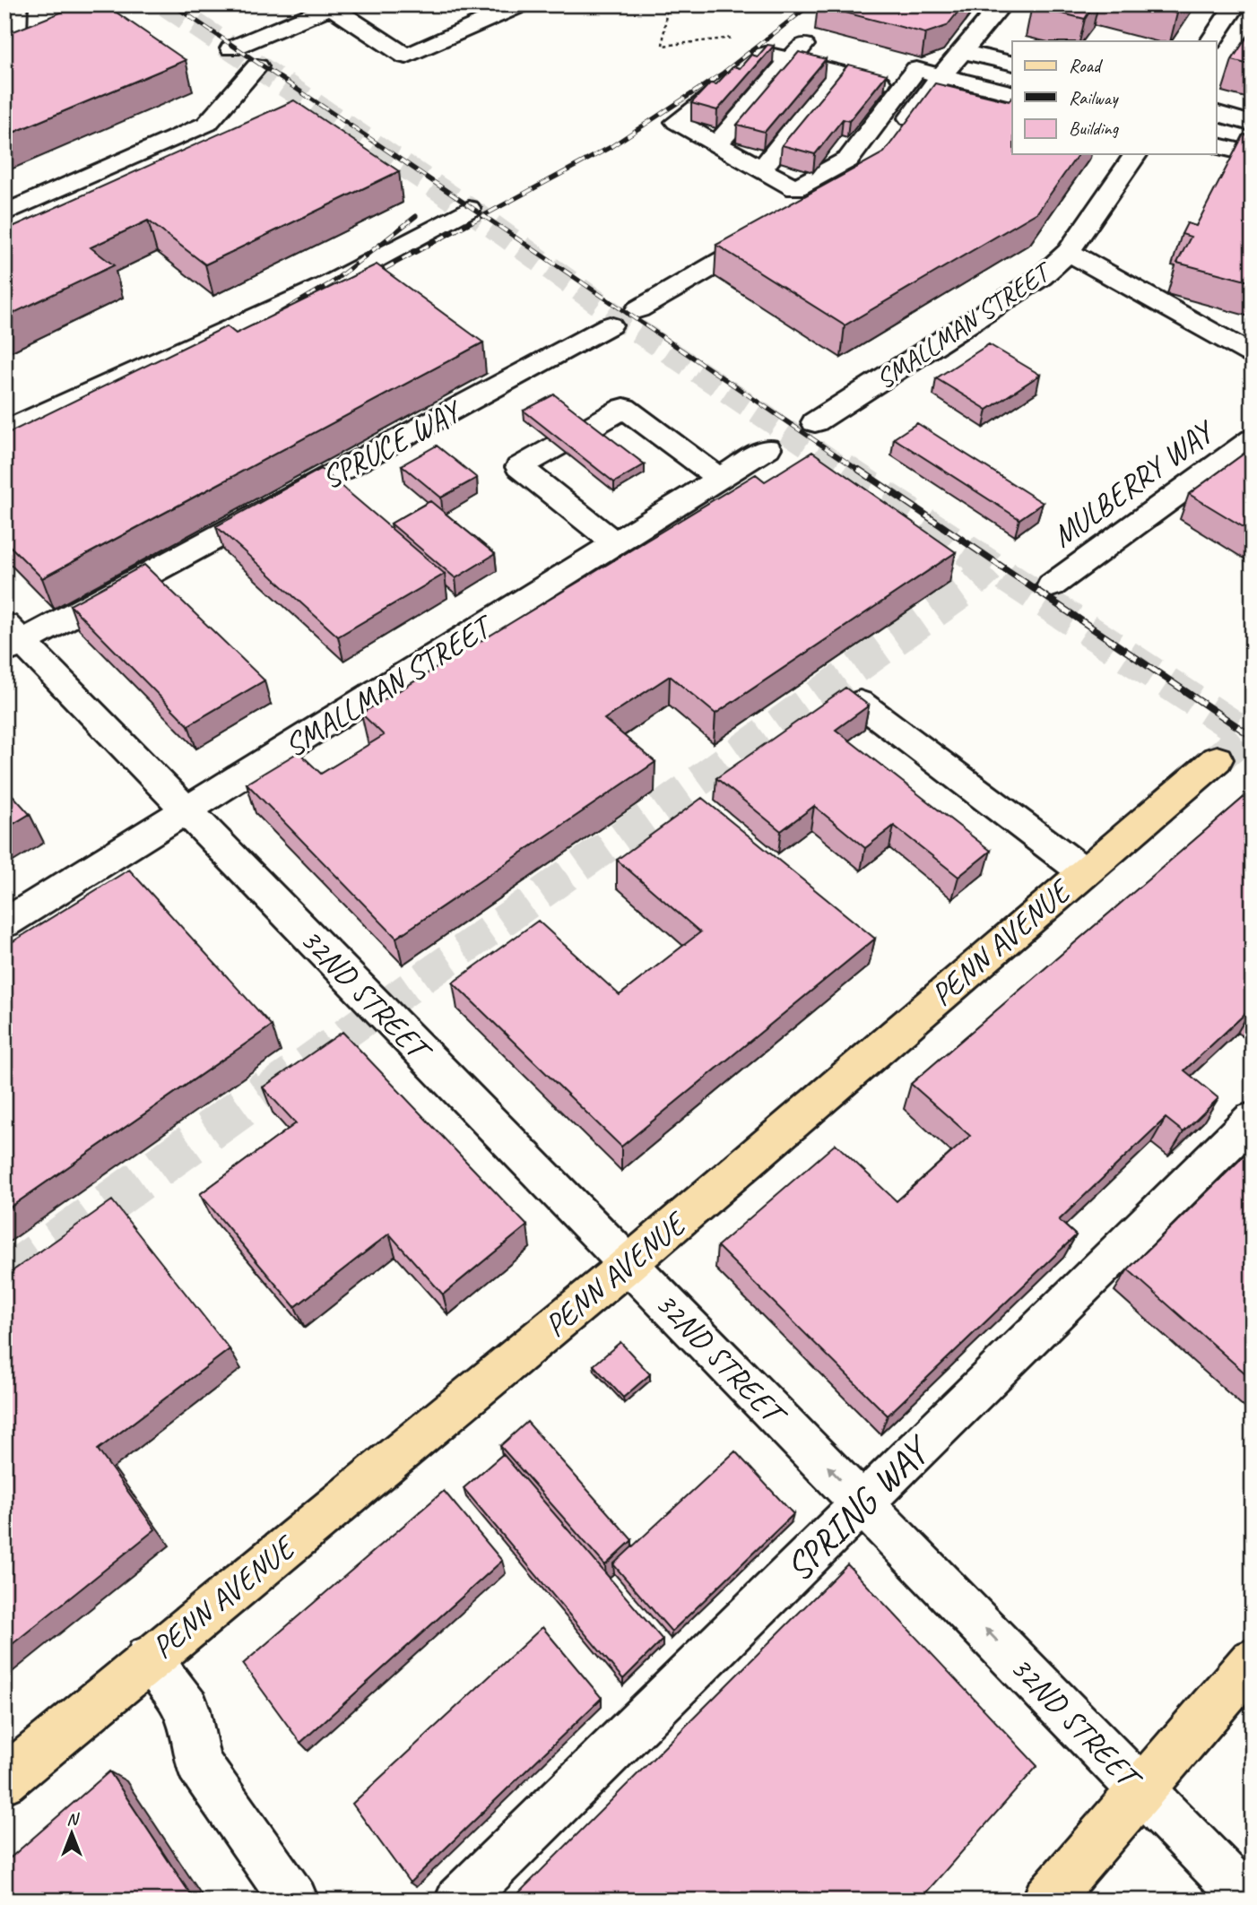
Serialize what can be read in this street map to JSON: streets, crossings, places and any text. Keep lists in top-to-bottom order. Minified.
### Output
{"streets":{"main road":["PENN AVENUE"],"street":["SMALLMAN STREET","SPRUCE WAY","MULBERRY WAY","32ND STREET","SPRING WAY"]},"crossings":[["SMALLMAN STREET","32ND STREET"],["SPRUCE WAY","32ND STREET"],["PENN AVENUE","32ND STREET"],["32ND STREET","SPRING WAY"]],"one_way":["32ND STREET"],"legend":["Road","Railway","Building"],"north":"top"}
